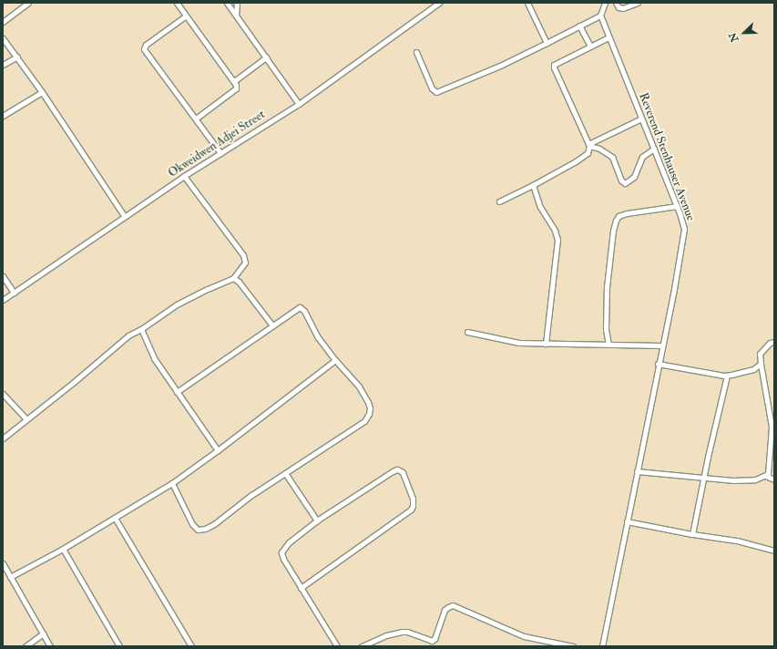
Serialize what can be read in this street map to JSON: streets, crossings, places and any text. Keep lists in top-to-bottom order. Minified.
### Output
{"streets":{"street":["Okweidwen Adjei Street","Reverend Stenhauser Avenue"]},"north":"bottom left"}
